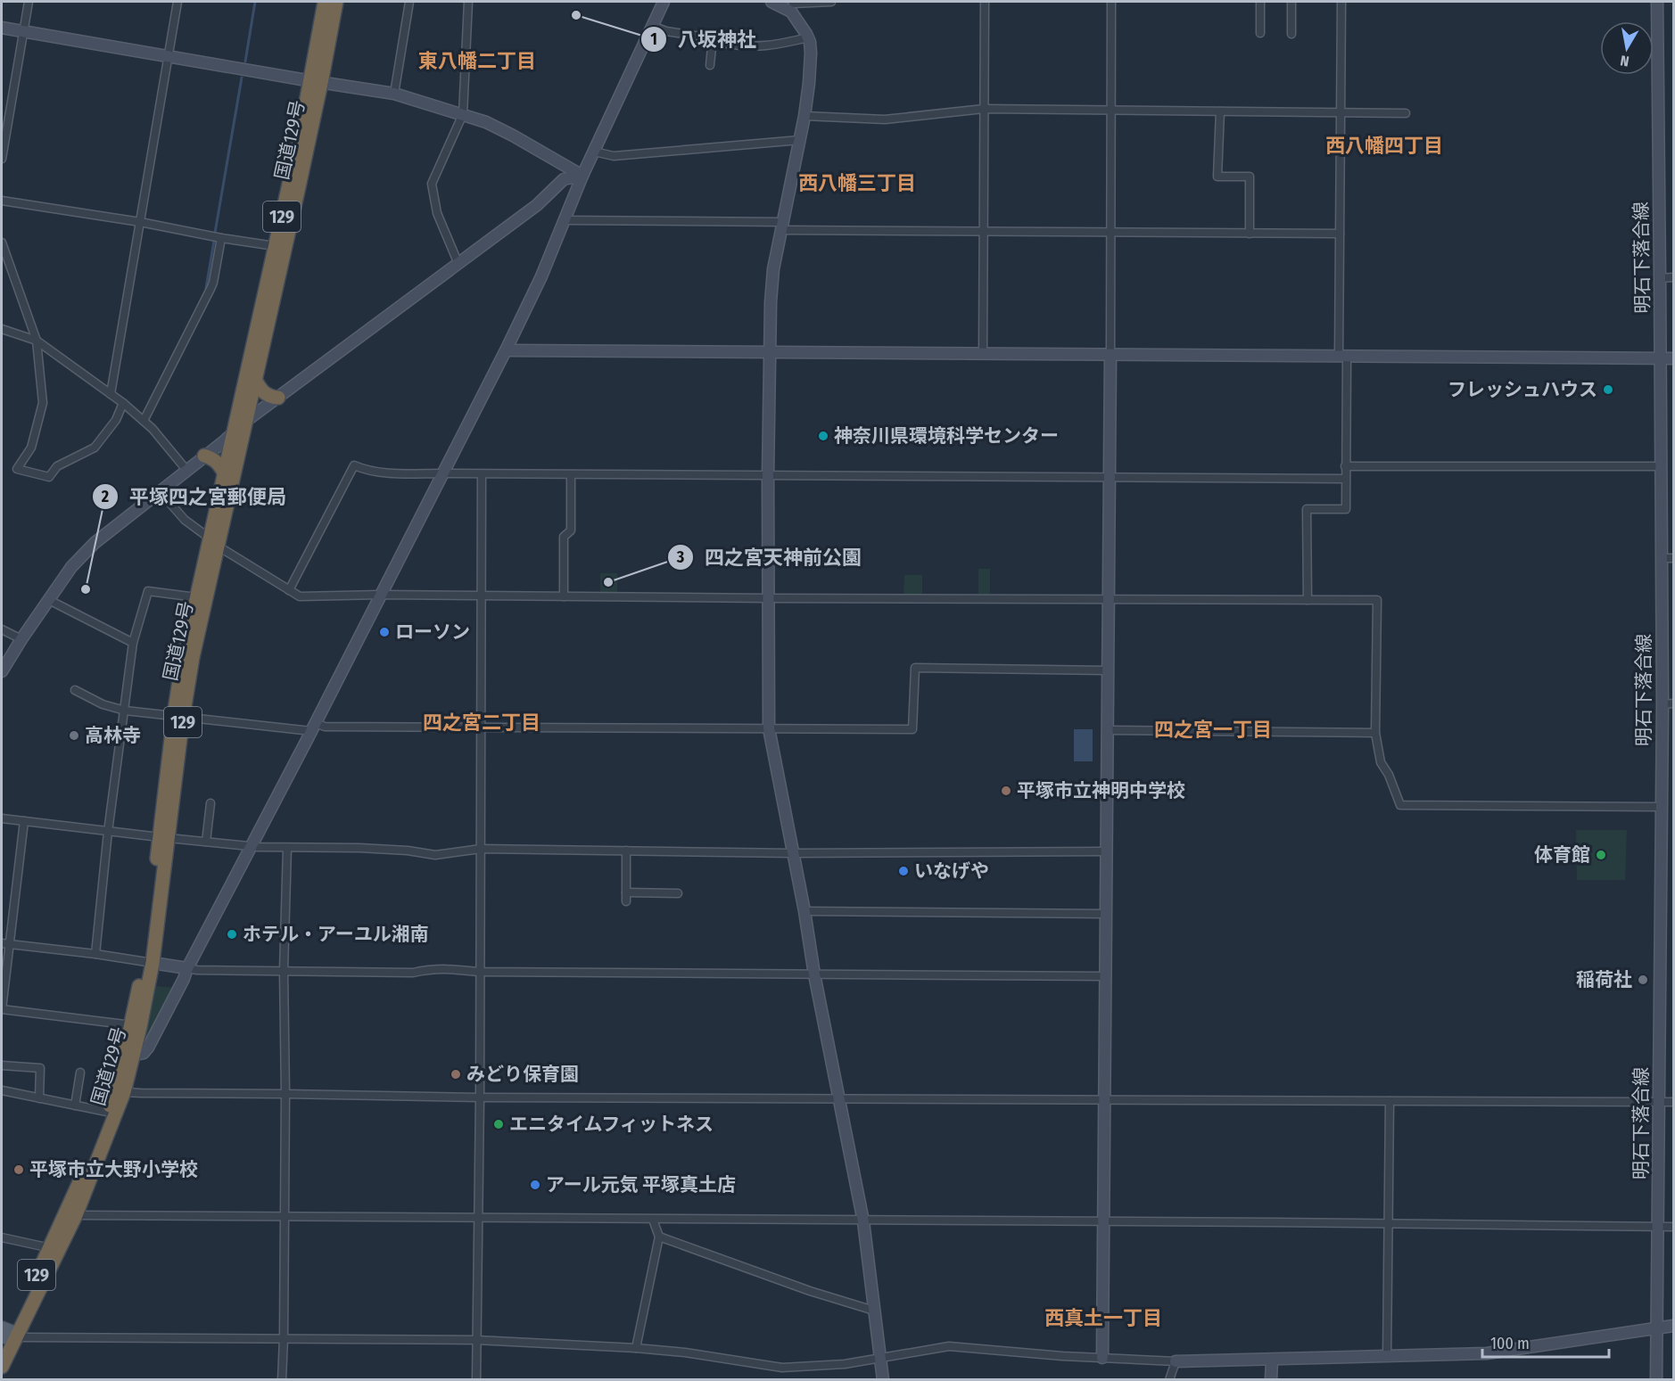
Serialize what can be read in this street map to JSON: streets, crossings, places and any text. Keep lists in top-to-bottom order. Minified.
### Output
{"streets":{"highway":["国道129号","129"],"street":["明石下落合線"]},"districts":["東八幡二丁目","西八幡四丁目","西八幡三丁目","四之宮二丁目","四之宮一丁目","西真土一丁目"],"places":["八坂神社","フレッシュハウス","神奈川県環境科学センター","四之宮天神前公園","平塚四之宮郵便局","ローソン","高林寺","平塚市立神明中学校","体育館","いなげや","ホテル・アーユル湘南","稲荷社","みどり保育園","エニタイムフィットネス","平塚市立大野小学校","アール元気 平塚真土店"],"scale_bar":"100 m","north":"bottom"}
